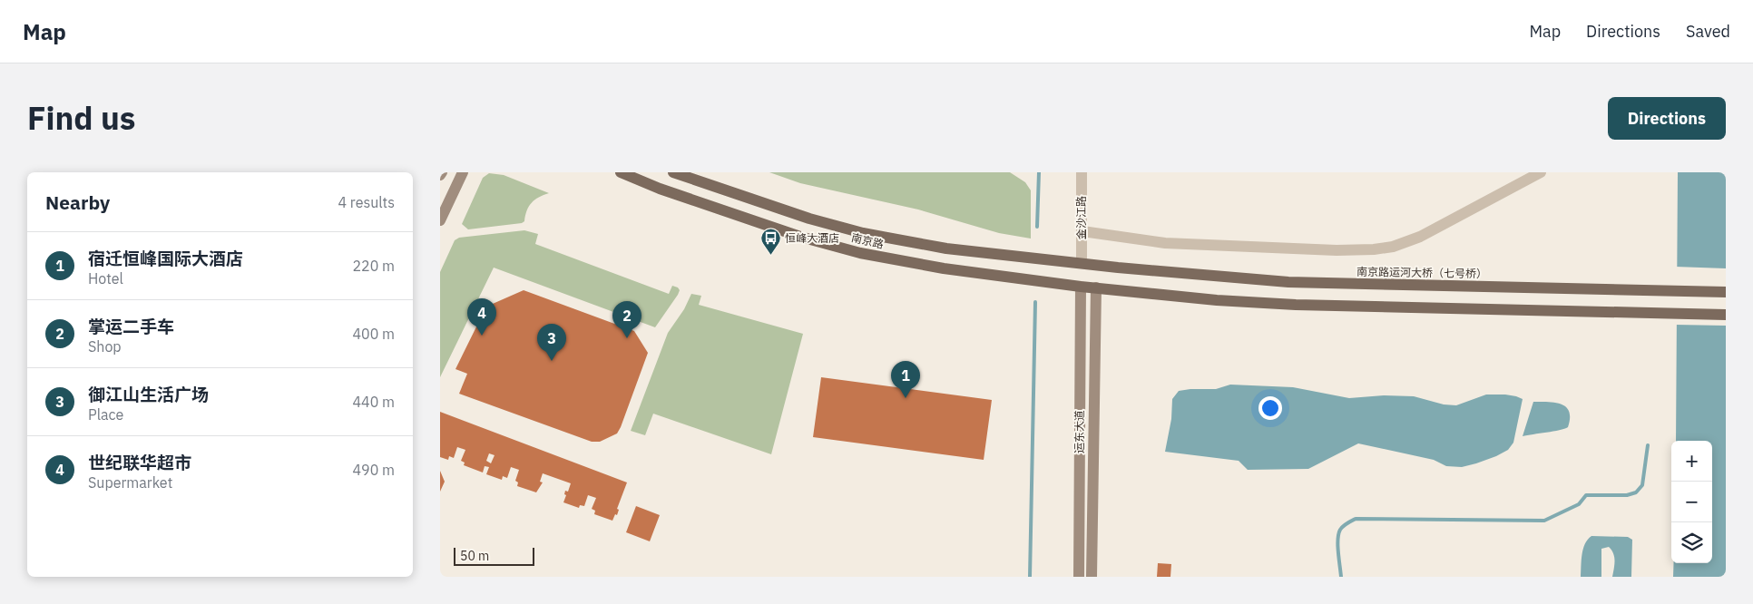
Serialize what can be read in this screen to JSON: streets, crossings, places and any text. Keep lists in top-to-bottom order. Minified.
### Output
{"streets":{"main road":["南京路","南京路运河大桥（七号桥）","运东大道"],"street":["金沙江路"]},"crossings":[["金沙江路","南京路"],["南京路","南京路运河大桥（七号桥）"],["南京路","运东大道"]],"places":{"bus stop":["恒峰大酒店"]},"scale_bar":"50 m","page":{"header":"Map","nav":["Map","Directions","Saved"],"title":"Find us","buttons":"Directions","heading":["Nearby","4 results"],"list":[{"mark":"1","name":"宿迁恒峰国际大酒店","note":"Hotel","value":"220 m"},{"mark":"2","name":"掌运二手车","note":"Shop","value":"400 m"},{"mark":"3","name":"御江山生活广场","note":"Place","value":"440 m"},{"mark":"4","name":"世纪联华超市","note":"Supermarket","value":"490 m"}],"pins":["4","2","3","1"],"map_buttons":["+","−"],"scale":"50 m"}}
